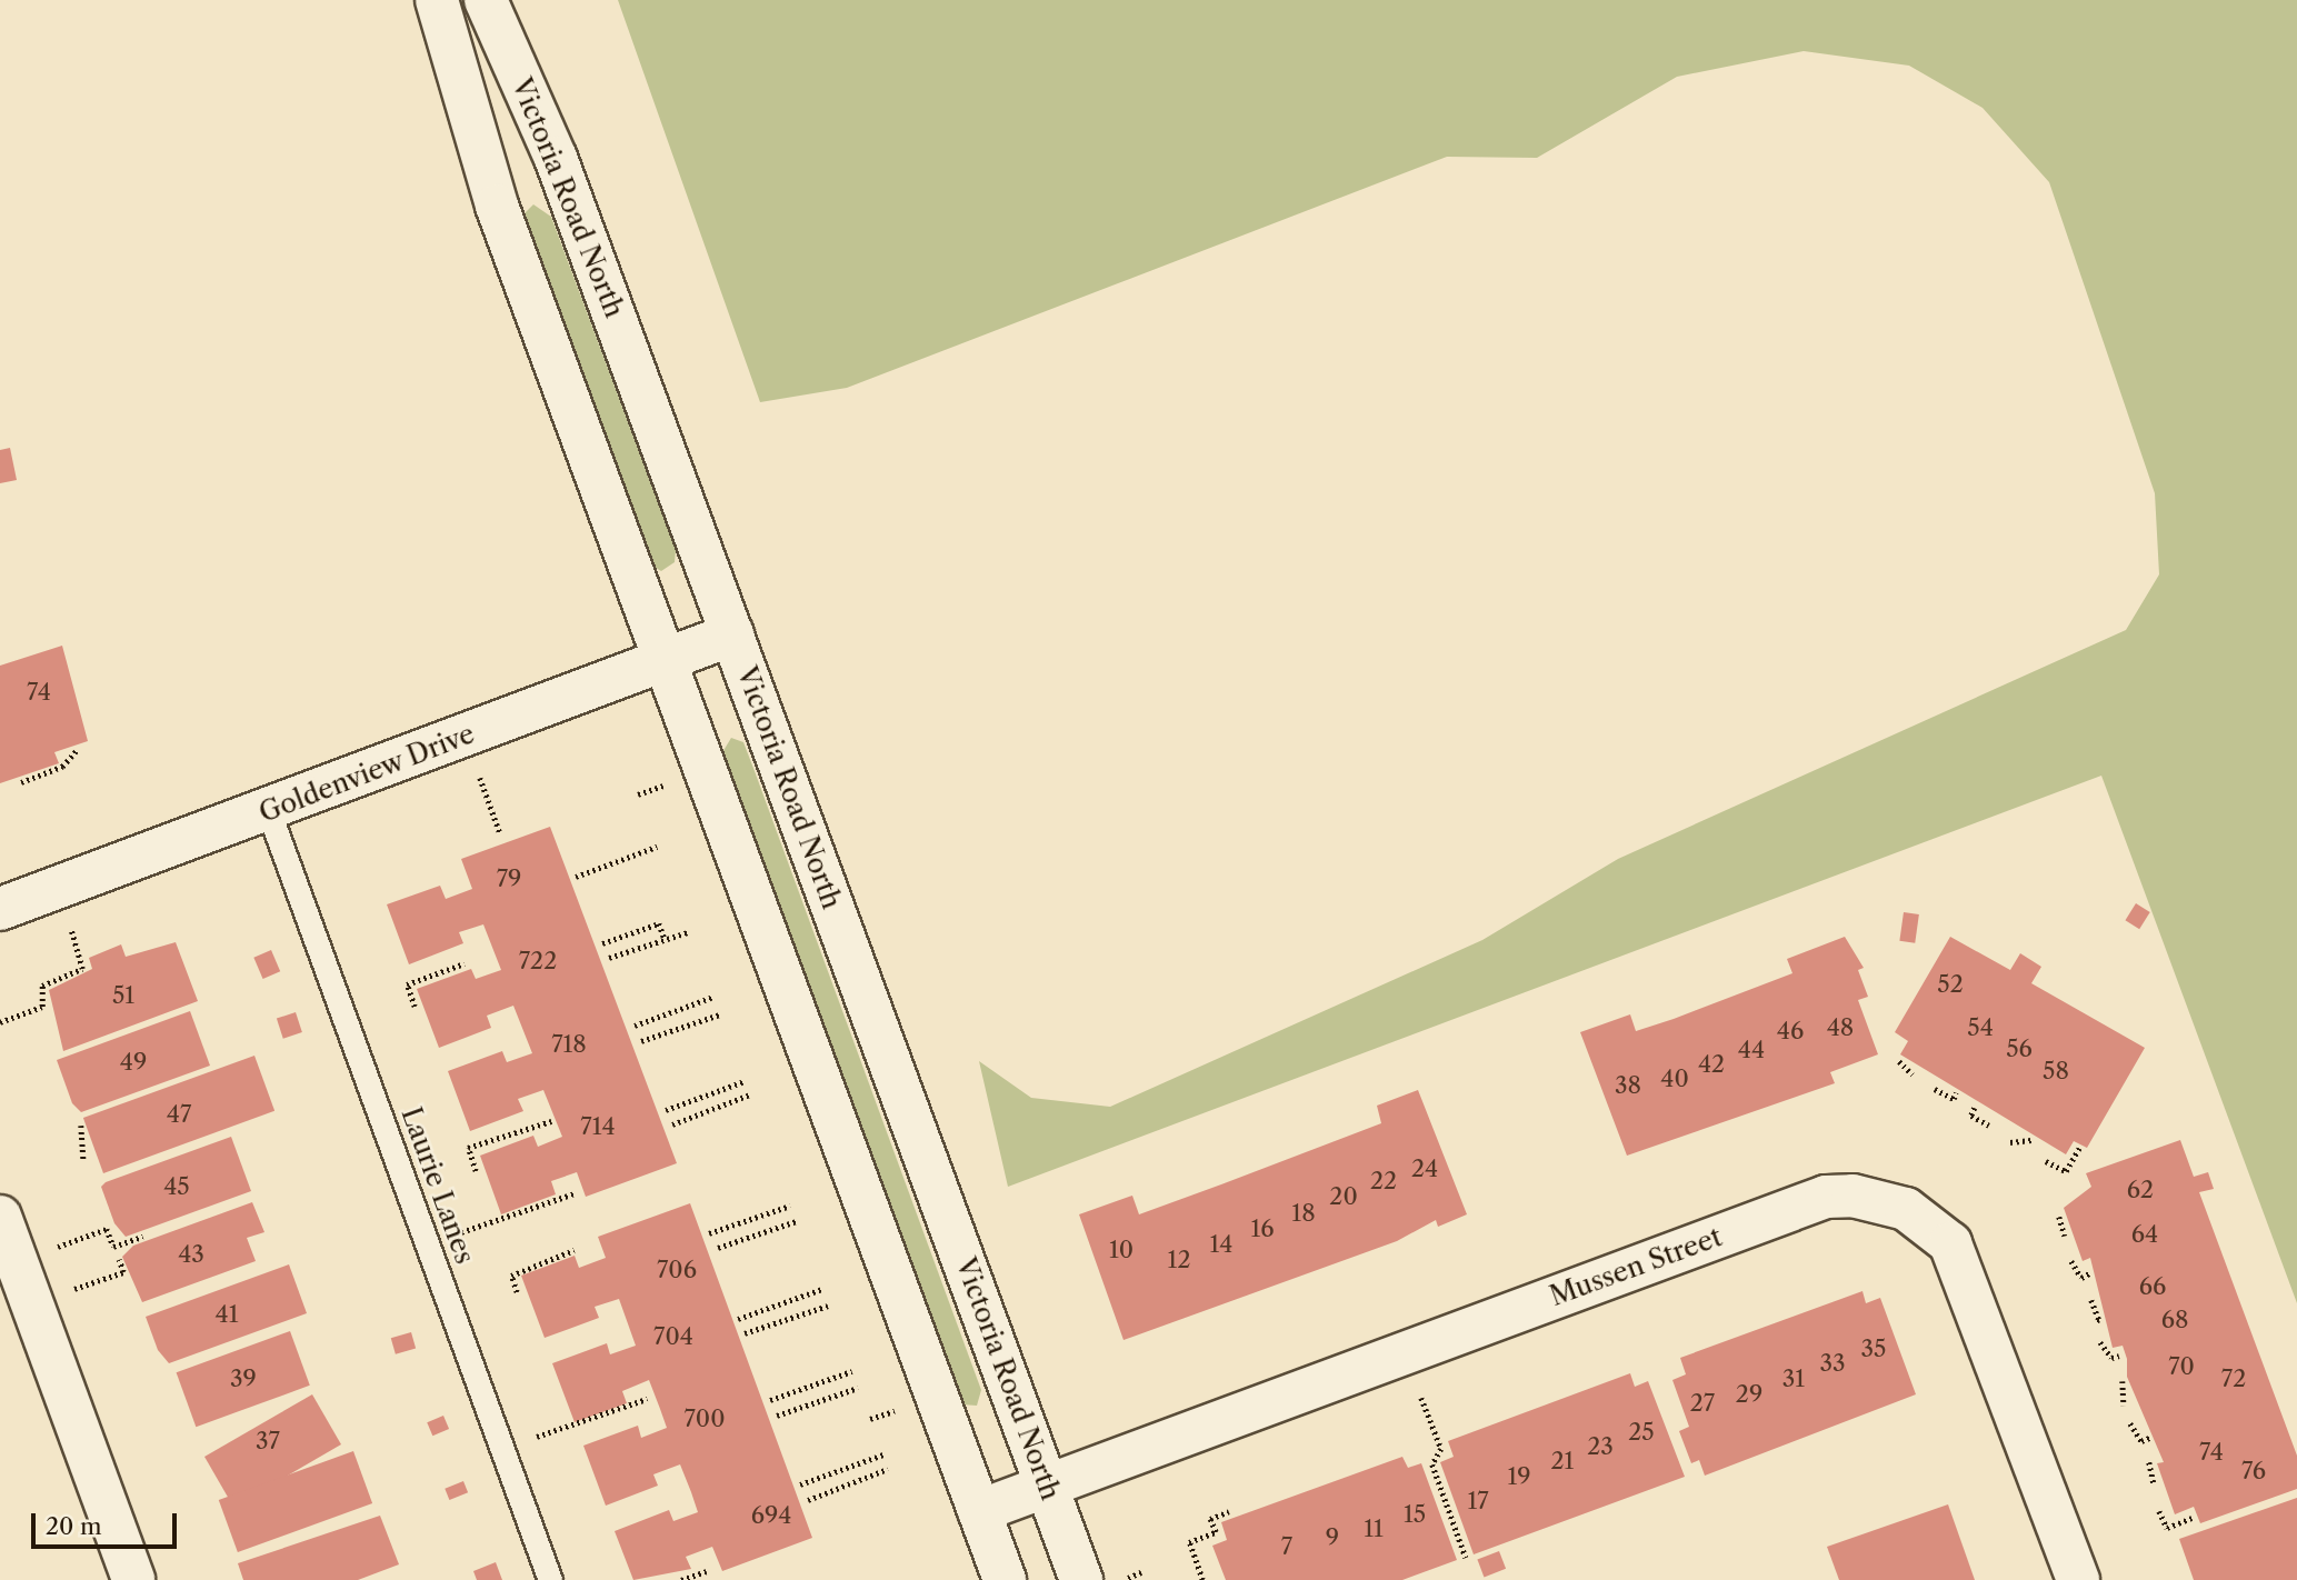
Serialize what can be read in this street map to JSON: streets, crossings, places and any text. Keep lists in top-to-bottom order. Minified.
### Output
{"streets":{"main road":["Victoria Road North","Goldenview Drive","Mussen Street"],"lane":["Laurie Lanes"]},"crossings":[["Victoria Road North","Goldenview Drive"],["Victoria Road North","Mussen Street"],["Goldenview Drive","Laurie Lanes"]],"house_numbers":["74","79","722","52","51","48","54","46","718","56","44","49","42","58","40","38","47","714","24","22","45","62","20","18","16","64","14","10","43","12","706","66","41","68","704","35","33","70","39","31","72","29","27","700","25","37","23","74","21","76","19","17","15","694","11","9","7"],"scale_bar":"20 m"}
